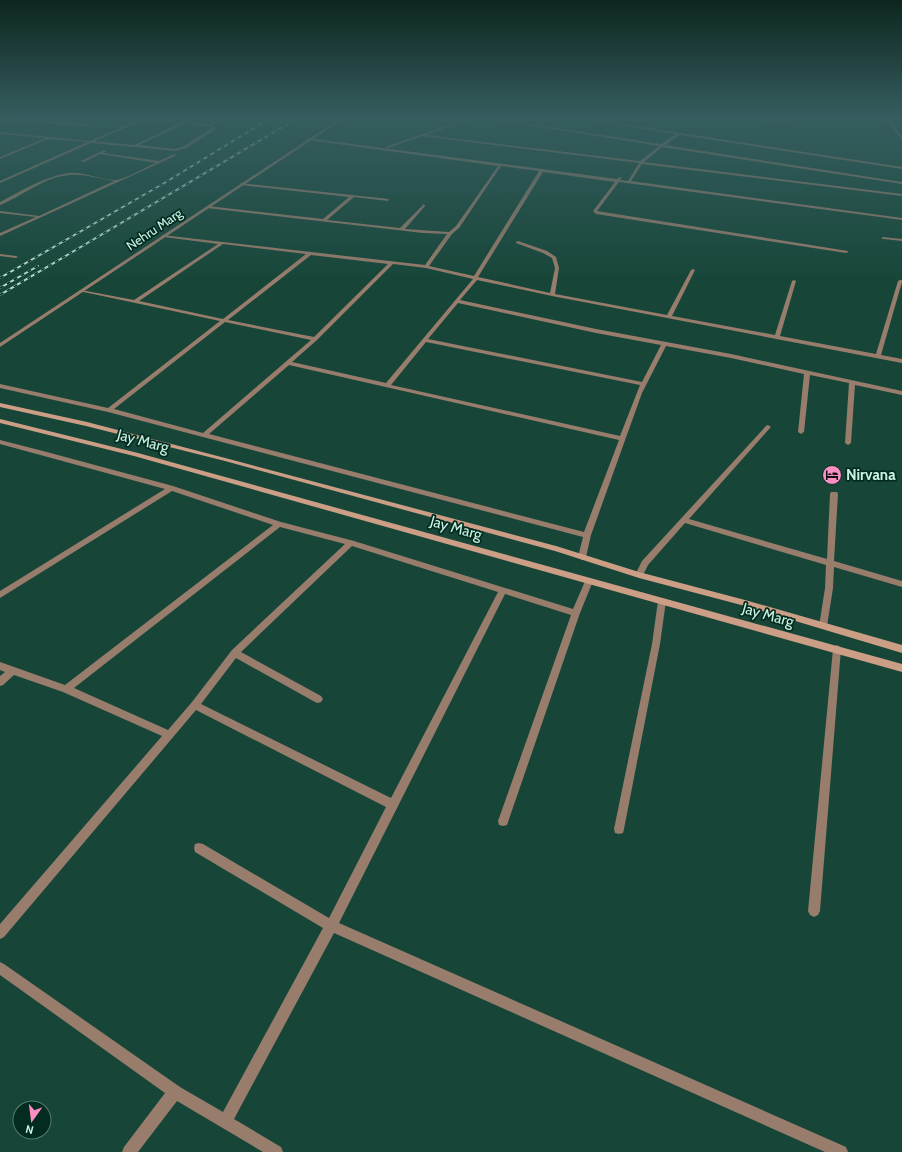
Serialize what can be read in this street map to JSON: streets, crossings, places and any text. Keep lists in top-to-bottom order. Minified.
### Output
{"streets":{"main road":["Jay Marg"],"street":["Nehru Marg"]},"places":{"hotel":["Nirvana"]},"north":"bottom"}
